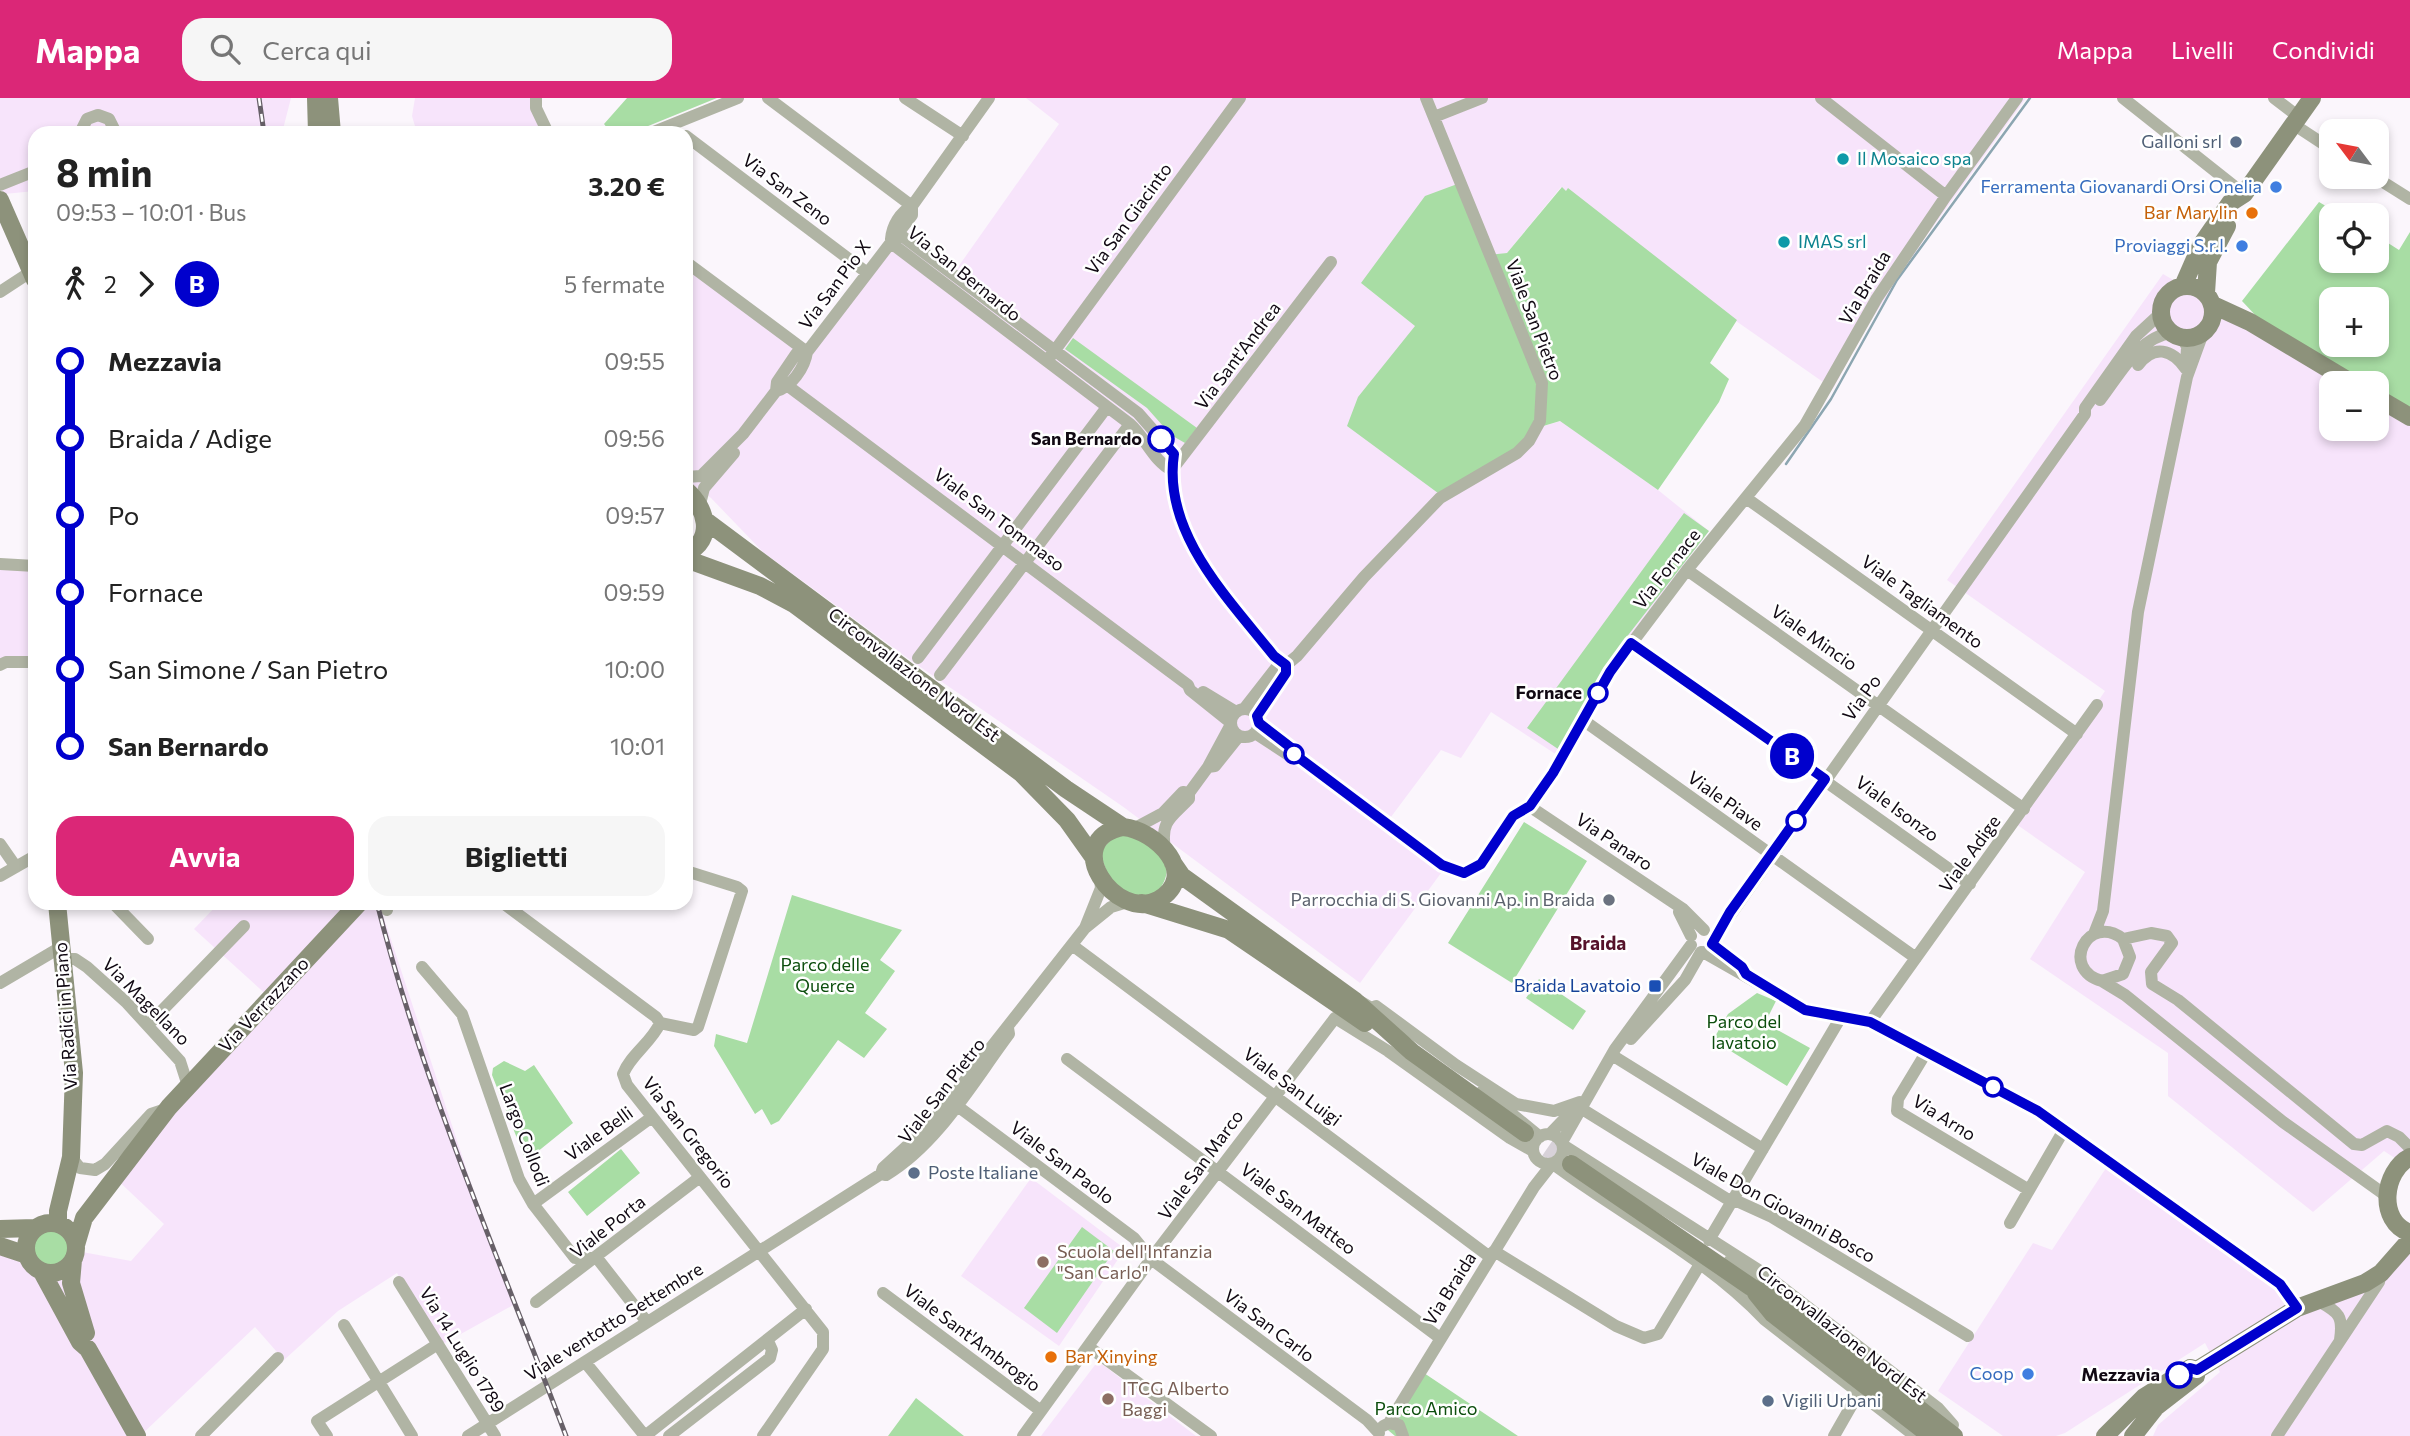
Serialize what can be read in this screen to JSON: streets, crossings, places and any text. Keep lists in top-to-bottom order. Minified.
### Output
{"streets":{"main road":["Circonvallazione Nord Est","Via Verrazzano","Via Radici in Piano"],"street":["Via San Zeno","Via San Giacinto","Via San Bernardo","Via San Pio X","Via Braida","Viale San Pietro","Via Sant'Andrea","Viale San Tommaso","Via Fornace","Viale Tagliamento","Viale Mincio","Via Po","Viale Piave","Viale Isonzo","Via Panaro","Viale Adige","Via Magellano","Viale San Luigi","Via Arno","Via San Gregorio","Viale Belli","Largo Collodi","Viale San Paolo","Viale San Marco","Viale Don Giovanni Bosco","Viale San Matteo","Viale Porta","Viale ventotto Settembre","Via San Carlo","Viale Sant'Ambrogio","Via 14 Luglio 1789"]},"crossings":[["Via San Zeno","Via San Pio X"],["Via San Giacinto","Via San Bernardo"],["Via San Bernardo","Via San Pio X"],["Via San Bernardo","Viale San Pietro"],["Via San Bernardo","Via Sant'Andrea"],["Via San Pio X","Viale San Tommaso"],["Via San Pio X","Circonvallazione Nord Est"],["Via Braida","Via Fornace"],["Via Braida","Viale Tagliamento"],["Via Braida","Circonvallazione Nord Est"],["Via Braida","Via Po"],["Via Braida","Via Panaro"],["Via Braida","Viale San Luigi"],["Via Braida","Viale Don Giovanni Bosco"],["Via Braida","Viale San Matteo"],["Via Braida","Via San Carlo"],["Viale San Pietro","Viale San Tommaso"],["Viale San Pietro","Via Fornace"],["Viale San Pietro","Circonvallazione Nord Est"],["Viale San Pietro","Viale San Luigi"],["Viale San Pietro","Via San Gregorio"],["Viale San Pietro","Viale San Paolo"],["Viale San Pietro","Viale ventotto Settembre"],["Via Fornace","Viale Tagliamento"],["Via Fornace","Viale Mincio"],["Via Fornace","Viale Piave"],["Via Fornace","Viale Isonzo"],["Via Fornace","Via Panaro"],["Viale Tagliamento","Via Po"],["Viale Tagliamento","Viale Adige"],["Viale Mincio","Via Po"],["Viale Mincio","Viale Adige"],["Via Po","Viale Piave"],["Via Po","Viale Isonzo"],["Via Po","Via Panaro"],["Viale Piave","Viale Adige"],["Viale Isonzo","Viale Adige"],["Via Magellano","Via Verrazzano"],["Via Magellano","Via Radici in Piano"],["Via Verrazzano","Via Radici in Piano"],["Viale San Luigi","Viale San Marco"],["Via San Gregorio","Viale Belli"],["Via San Gregorio","Viale Porta"],["Via San Gregorio","Viale ventotto Settembre"],["Viale Belli","Largo Collodi"],["Largo Collodi","Viale Porta"],["Viale San Paolo","Viale San Marco"],["Viale San Paolo","Via San Carlo"],["Viale San Marco","Viale San Matteo"],["Viale San Marco","Via San Carlo"],["Viale San Marco","Viale Sant'Ambrogio"],["Viale ventotto Settembre","Via 14 Luglio 1789"]],"districts":["Braida"],"parks":["Parco delle Querce","Parco del lavatoio","Parco Amico"],"places":{"other":["Galloni srl","Il Mosaico spa","Ferramenta Giovanardi Orsi Onelia","Bar Marylin","IMAS srl","Proviaggi S.r.l.","San Bernardo","Fornace","Parrocchia di S. Giovanni Ap. in Braida","Poste Italiane","Scuola dell'Infanzia \"San Carlo\"","Bar Xinying","Coop","Mezzavia","ITCG Alberto Baggi","Vigili Urbani"],"transit":["Braida Lavatoio"]},"lines":["bus line B"],"north":"top left","page":{"header":"Mappa","search":"Cerca qui","nav":["Mappa","Livelli","Condividi"],"on_map":"B","map_buttons":["+","−"],"heading":["8 min","09:53 – 10:01 · Bus","3.20 €"],"legs":["2","B","5 fermate"],"list":[{"name":"Mezzavia","value":"09:55"},{"name":"Braida / Adige","value":"09:56"},{"name":"Po","value":"09:57"},{"name":"Fornace","value":"09:59"},{"name":"San Simone / San Pietro","value":"10:00"},{"name":"San Bernardo","value":"10:01"}],"buttons":["Avvia","Biglietti"]}}
